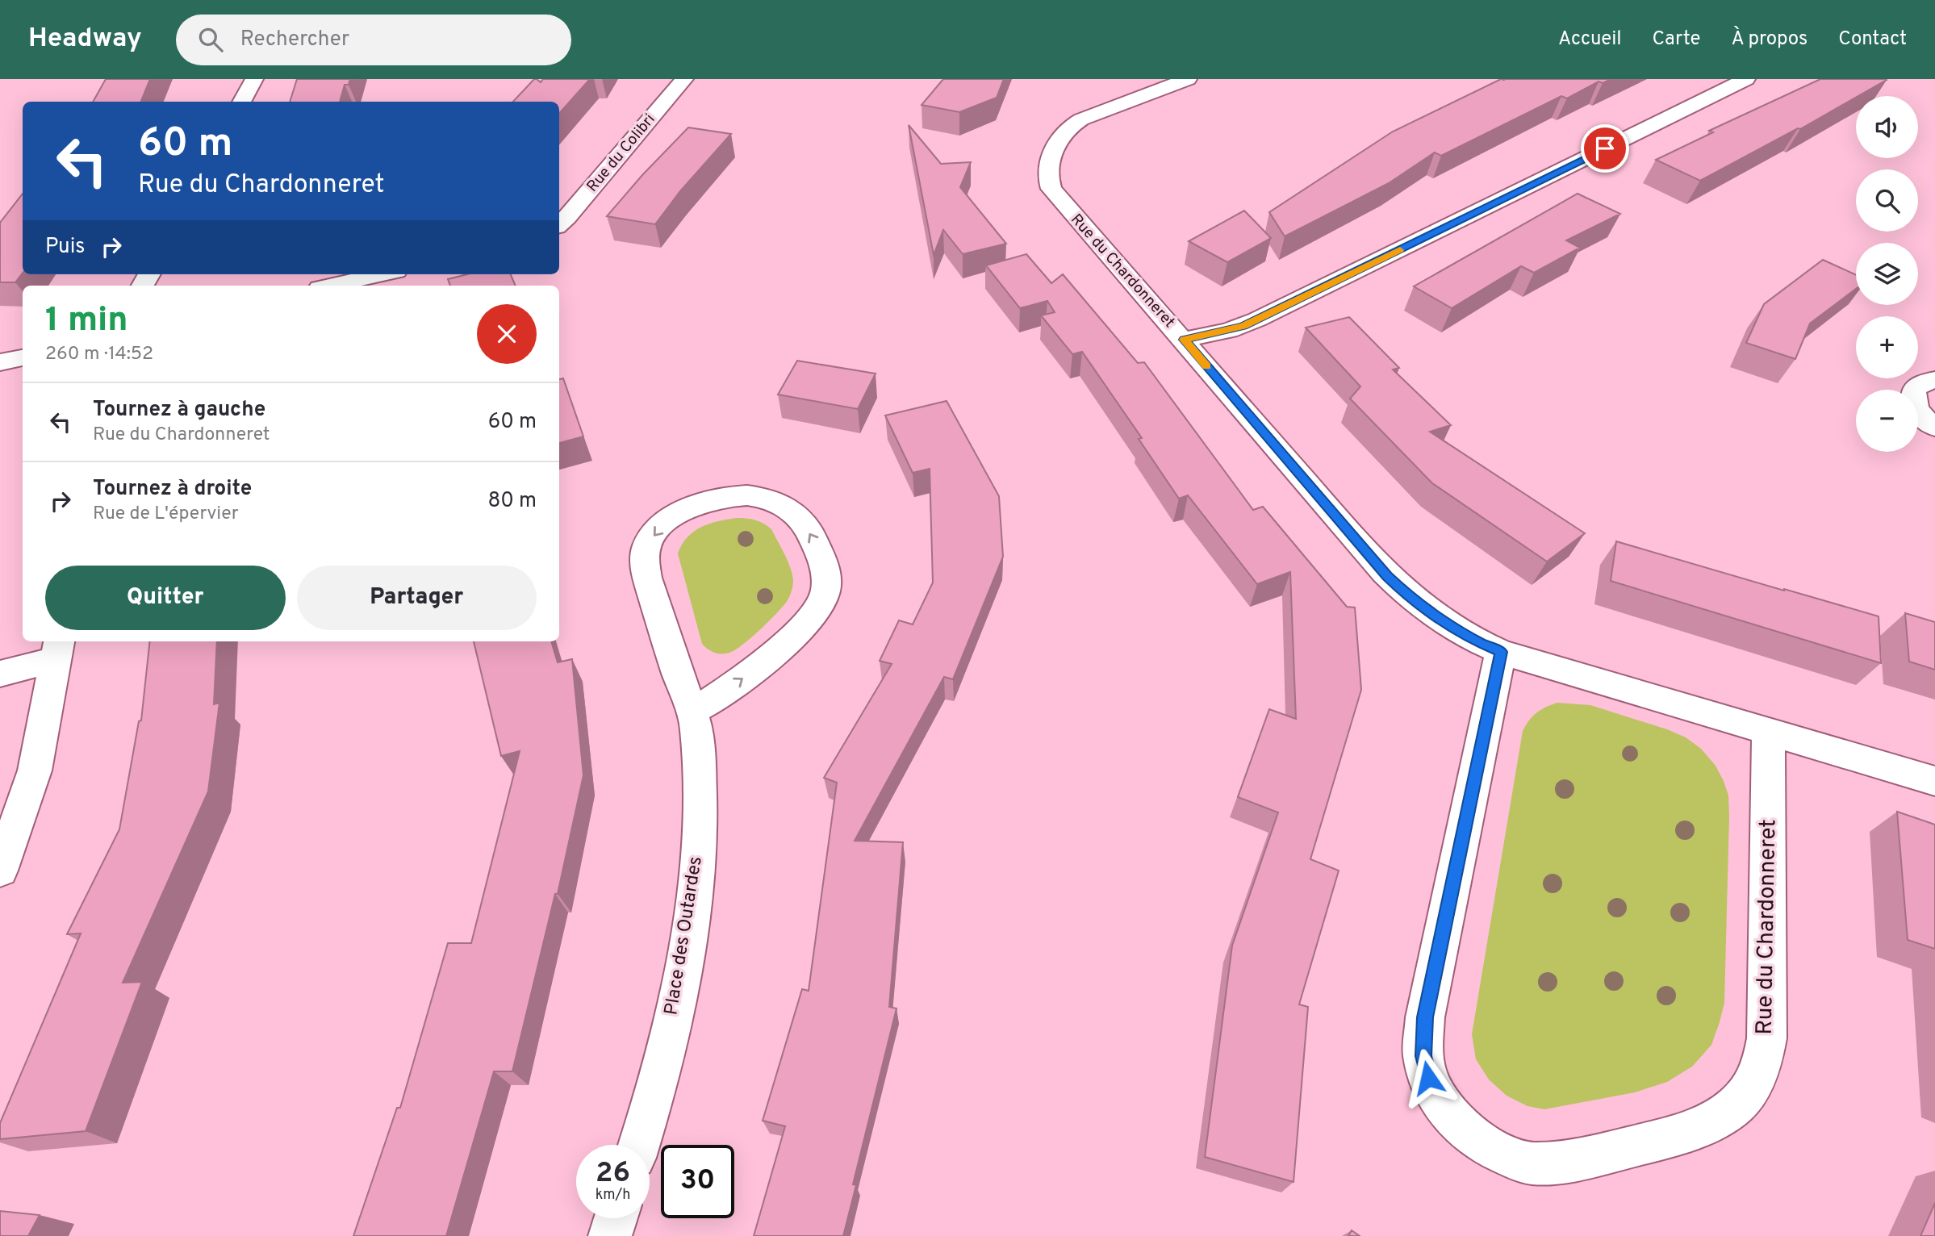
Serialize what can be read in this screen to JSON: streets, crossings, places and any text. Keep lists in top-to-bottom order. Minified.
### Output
{"streets":{"street":["Rue du Colibri","Rue du Chardonneret","Place des Outardes"]},"page":{"header":"Headway","search":"Rechercher","nav":["Accueil","Carte","À propos","Contact"],"map_buttons":["+","−"],"turn":["60 m","Rue du Chardonneret"],"then":"Puis","heading":["1 min","260 m · 14:52"],"list":[{"name":"Tournez à gauche","note":"Rue du Chardonneret","value":"60 m"},{"name":"Tournez à droite","note":"Rue de L'épervier","value":"80 m"}],"buttons":["Quitter","Partager"],"speed":"26 km/h","limit":"30"}}
